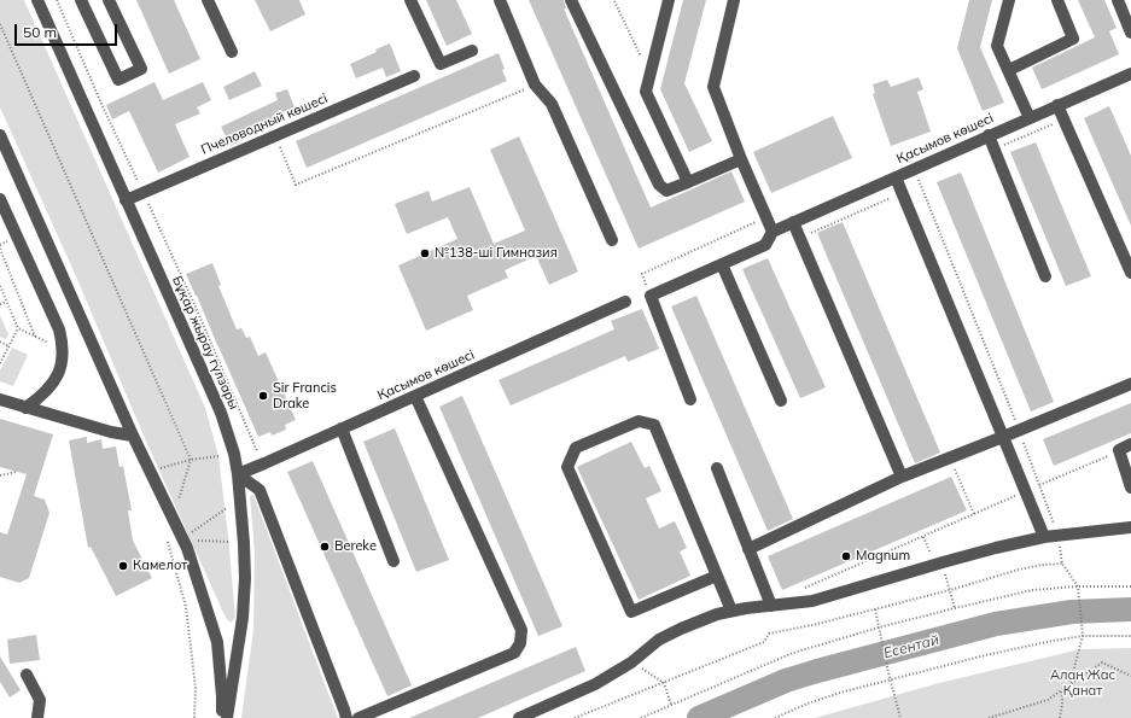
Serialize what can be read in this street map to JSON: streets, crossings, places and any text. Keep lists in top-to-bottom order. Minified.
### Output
{"streets":{"street":["Пчеловодный көшесі","Қасымов көшесі","Бұқар жырау гүлзары"]},"crossings":[["Пчеловодный көшесі","Бұқар жырау гүлзары"],["Қасымов көшесі","Бұқар жырау гүлзары"]],"water":["Есентай"],"parks":["Алаң Жас Қанат"],"places":["№138-ші Гимназия","Sir Francis Drake","Bereke","Magnum","Камелот"],"scale_bar":"50 m"}
